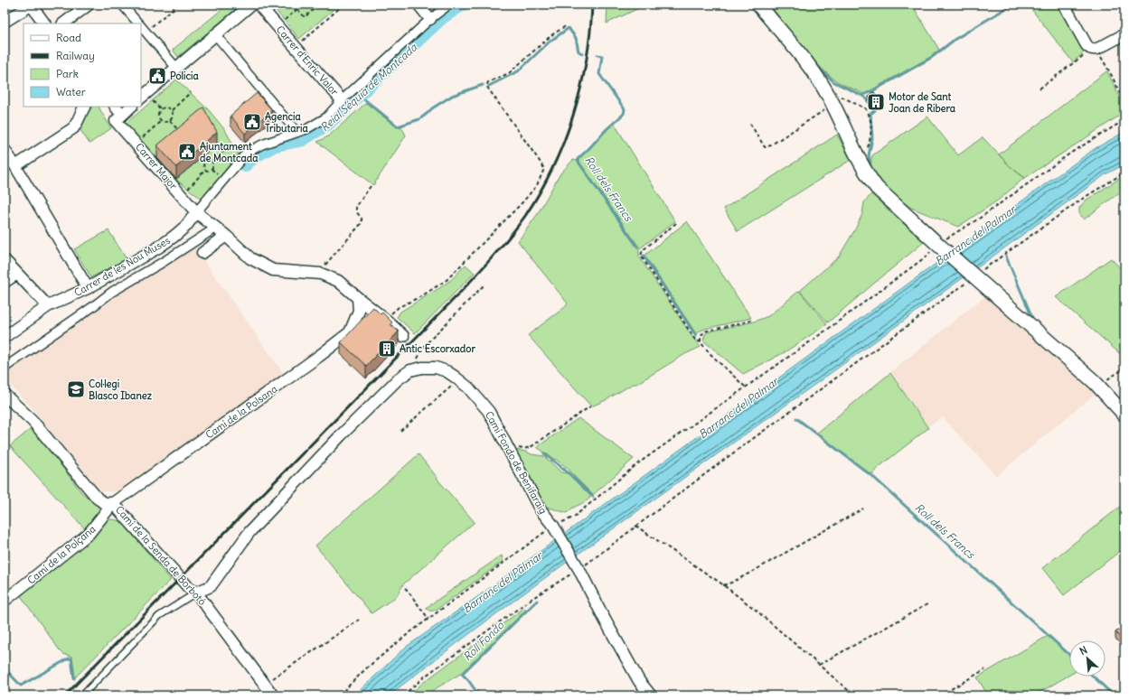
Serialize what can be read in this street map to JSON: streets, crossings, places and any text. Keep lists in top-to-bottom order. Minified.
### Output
{"streets":{"street":["Carrer d'Enric Valor","Carrer Major","Carrer de les Nou Muses","Camí de la Polsana","Camí Fondo de Benifaraig","Camí de la Polçana","Camí de la Senda de Borbotó"]},"crossings":[["Carrer Major","Carrer de les Nou Muses"],["Camí de la Polsana","Camí de la Polçana"],["Camí de la Polsana","Camí de la Senda de Borbotó"],["Camí Fondo de Benifaraig","Camí de la Senda de Borbotó"],["Camí de la Polçana","Camí de la Senda de Borbotó"]],"water":["Reial Séquia de Montcada","Roll dels Francs","Barranc del Palmar","Roll Fondo"],"places":{"public building":["Policia","Agencia Tributaria","Ajuntament de Montcada"],"building":["Motor de Sant Joan de Ribera","Antic Escorxador"],"school or university":["Col·legi Blasco Ibanez"]},"legend":["Road","Railway","Park","Water"],"north":"top left"}
